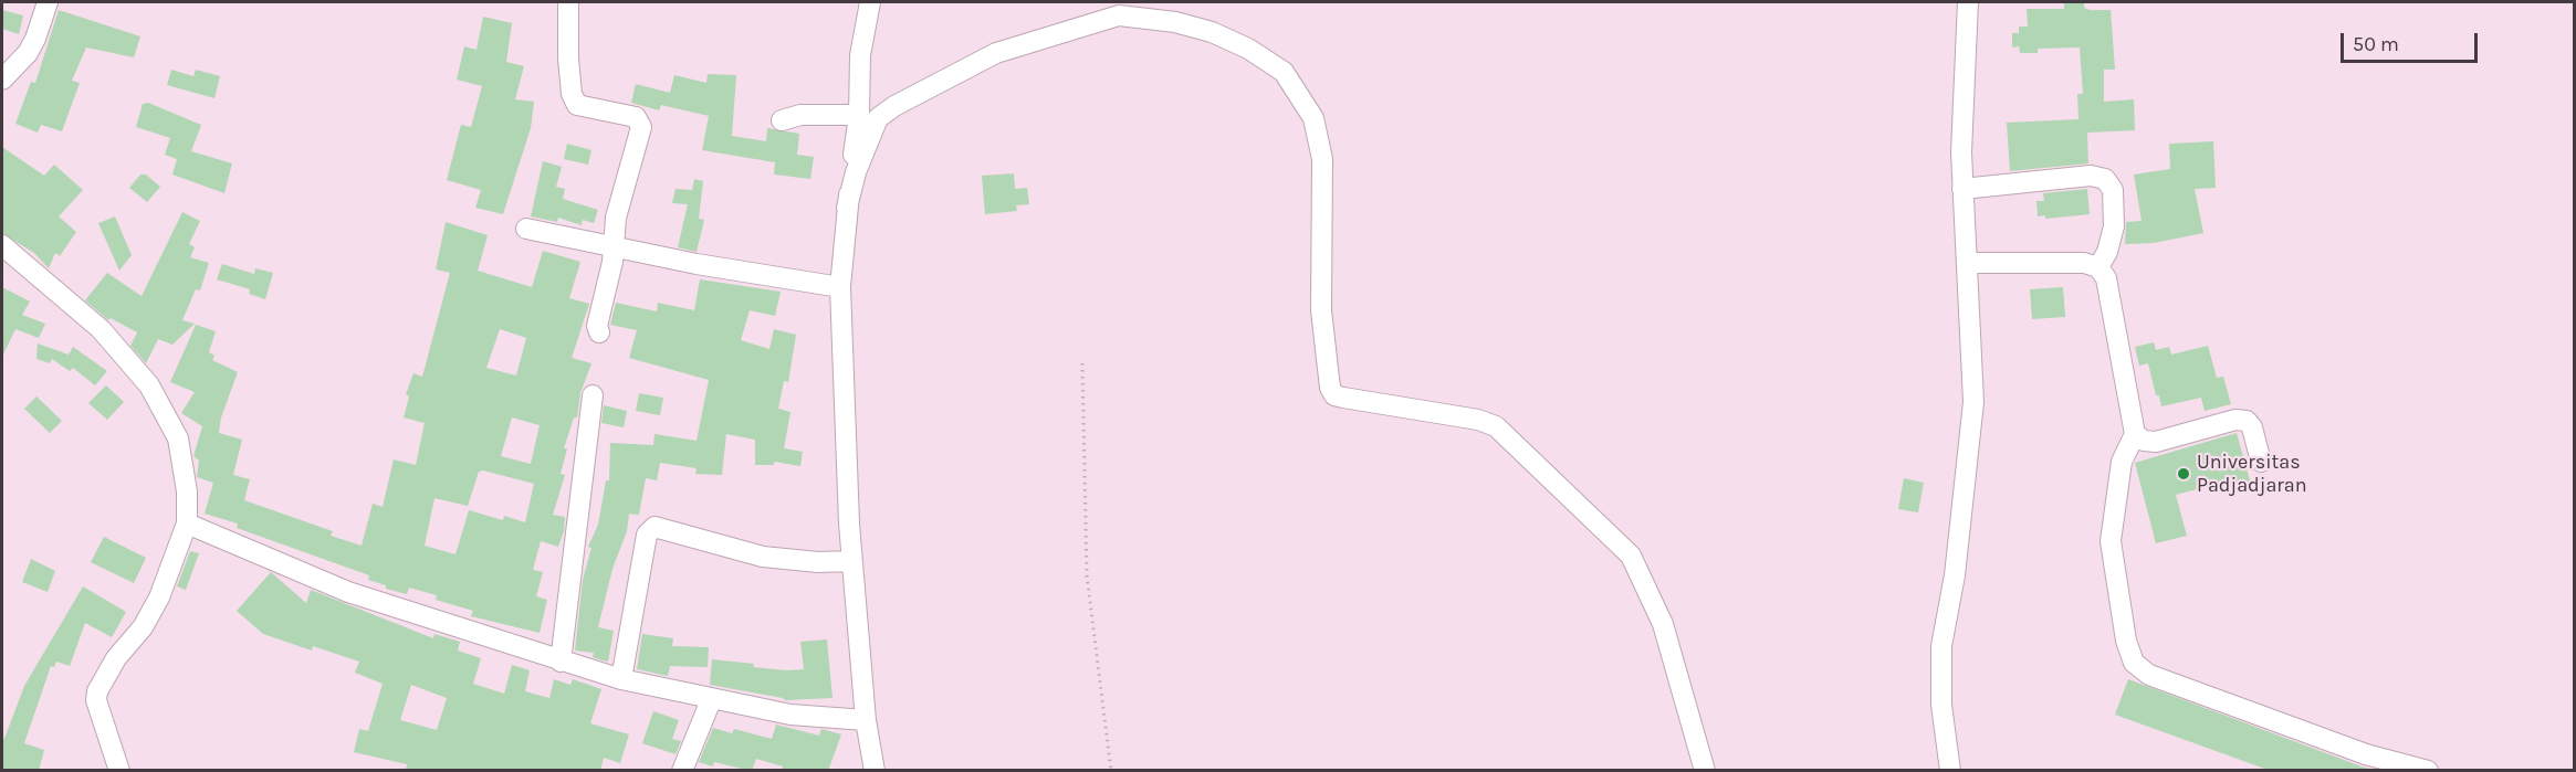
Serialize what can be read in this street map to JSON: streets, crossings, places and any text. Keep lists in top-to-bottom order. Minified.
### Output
{"places":["Universitas Padjadjaran"],"scale_bar":"50 m"}
